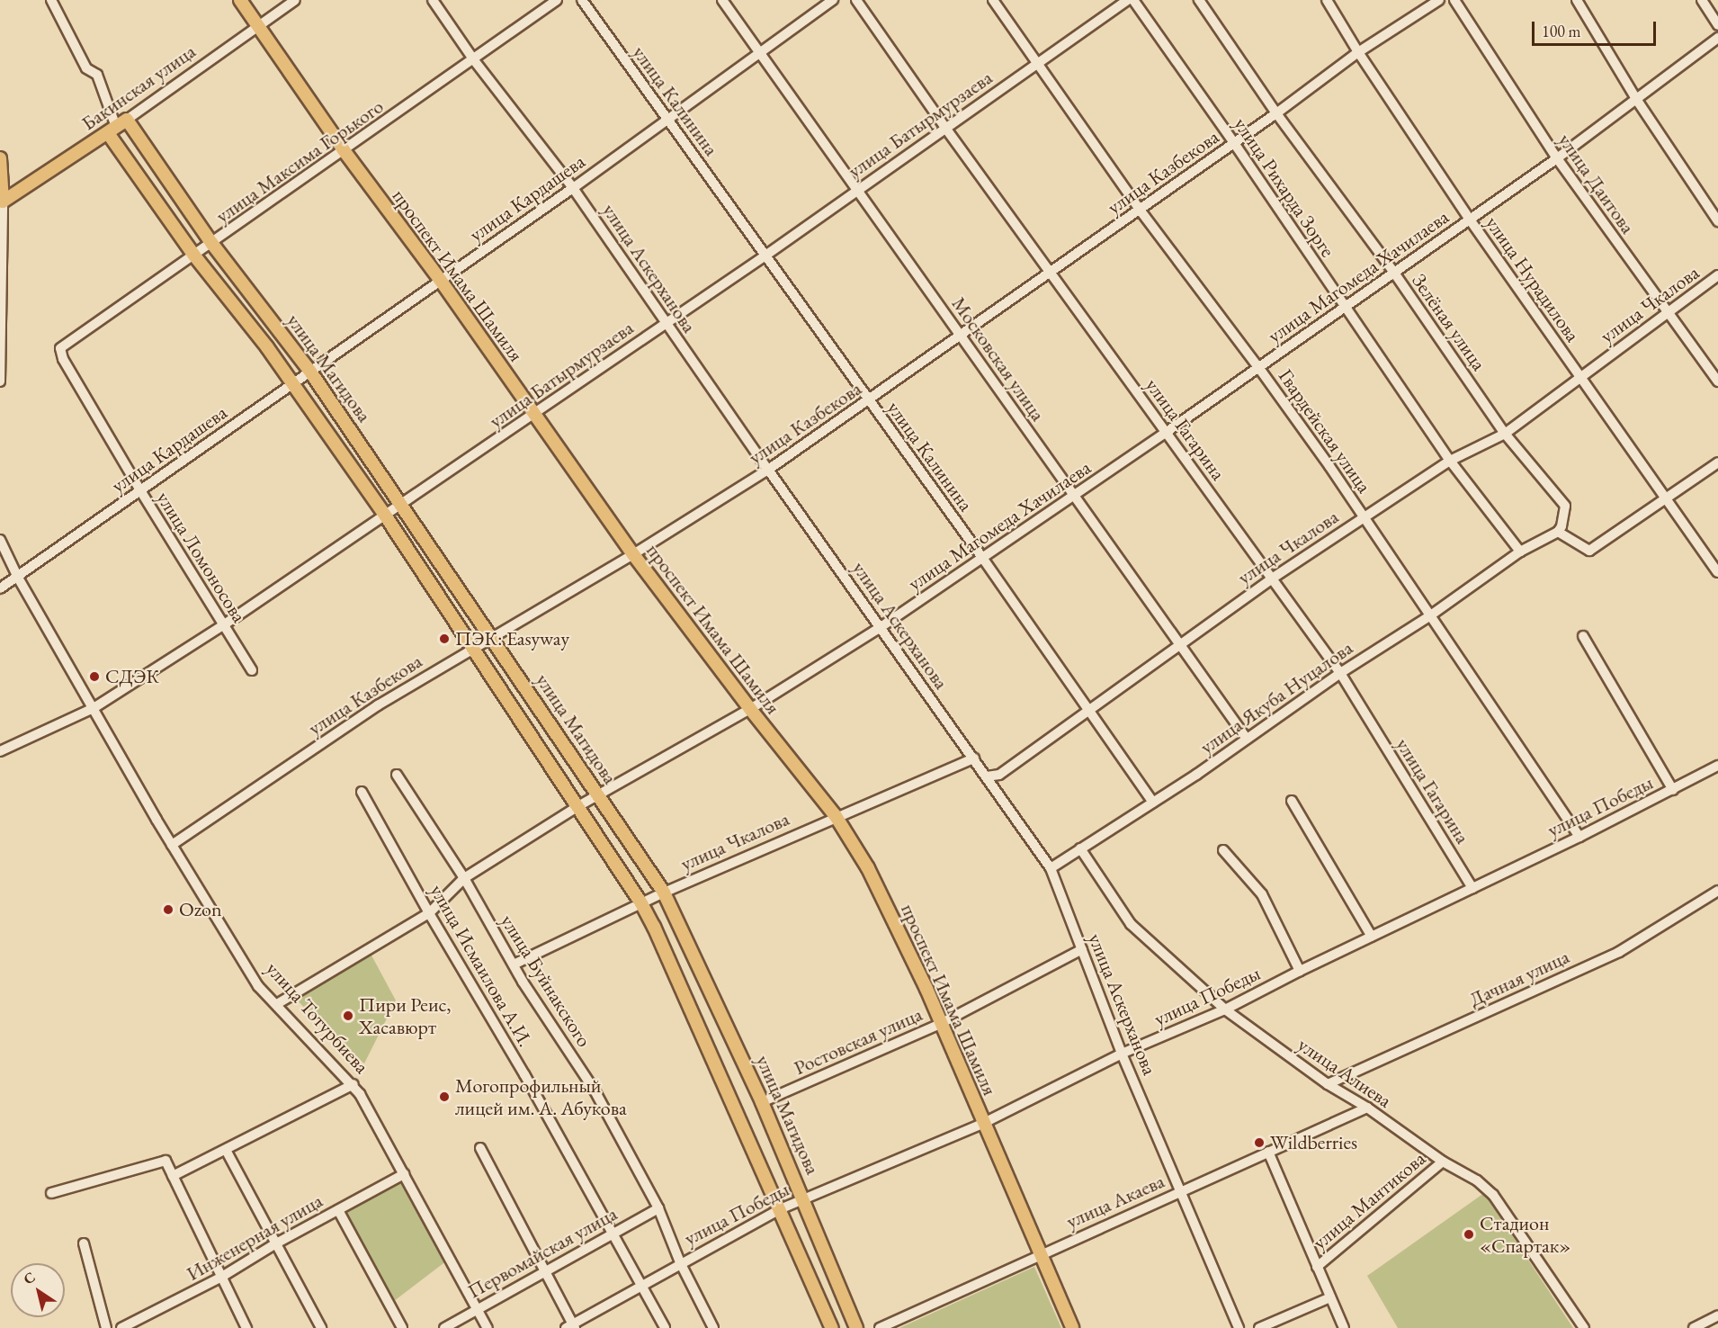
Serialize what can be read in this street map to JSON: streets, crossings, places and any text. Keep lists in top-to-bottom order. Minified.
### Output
{"streets":{"main road":["Бакинская улица","проспект Имама Шамиля","улица Магидова"],"street":["улица Калинина","улица Батырмурзаева","улица Максима Горького","улица Казбекова","улица Даитова","улица Рихарда Зорге","улица Кардашева","улица Аскерханова","улица Магомеда Хачилаева","улица Нурадилова","улица Чкалова","Зелёная улица","Московская улица","улица Гагарина","Гвардейская улица","улица Ломоносова","улица Якуба Нуцалова","улица Победы","улица Исмаилова А.И.","Дачная улица","улица Буйнакского","улица Тотурбиева","Ростовская улица","улица Алиева","улица Мантикова","улица Акаева","Инженерная улица","Первомайская улица"]},"crossings":[["Бакинская улица","проспект Имама Шамиля"],["Бакинская улица","улица Магидова"],["улица Калинина","улица Батырмурзаева"],["улица Калинина","улица Казбекова"],["улица Калинина","улица Кардашева"],["улица Калинина","улица Магомеда Хачилаева"],["улица Калинина","улица Чкалова"],["улица Калинина","улица Якуба Нуцалова"],["улица Батырмурзаева","улица Аскерханова"],["улица Батырмурзаева","проспект Имама Шамиля"],["улица Батырмурзаева","Московская улица"],["улица Батырмурзаева","улица Магидова"],["улица Батырмурзаева","улица Гагарина"],["улица Батырмурзаева","Гвардейская улица"],["улица Батырмурзаева","улица Ломоносова"],["улица Батырмурзаева","улица Тотурбиева"],["улица Максима Горького","улица Аскерханова"],["улица Максима Горького","проспект Имама Шамиля"],["улица Максима Горького","улица Магидова"],["улица Максима Горького","улица Ломоносова"],["улица Казбекова","улица Рихарда Зорге"],["улица Казбекова","улица Аскерханова"],["улица Казбекова","проспект Имама Шамиля"],["улица Казбекова","улица Нурадилова"],["улица Казбекова","Зелёная улица"],["улица Казбекова","Московская улица"],["улица Казбекова","улица Магидова"],["улица Казбекова","улица Гагарина"],["улица Казбекова","Гвардейская улица"],["улица Казбекова","улица Тотурбиева"],["улица Даитова","улица Магомеда Хачилаева"],["улица Даитова","улица Чкалова"],["улица Рихарда Зорге","улица Магомеда Хачилаева"],["улица Рихарда Зорге","улица Чкалова"],["улица Рихарда Зорге","улица Якуба Нуцалова"],["улица Кардашева","улица Аскерханова"],["улица Кардашева","проспект Имама Шамиля"],["улица Кардашева","Московская улица"],["улица Кардашева","улица Магидова"],["улица Кардашева","улица Ломоносова"],["улица Кардашева","улица Тотурбиева"],["улица Аскерханова","улица Магомеда Хачилаева"],["улица Аскерханова","улица Чкалова"],["улица Аскерханова","улица Якуба Нуцалова"],["улица Аскерханова","улица Победы"],["улица Аскерханова","Ростовская улица"],["улица Аскерханова","улица Акаева"],["проспект Имама Шамиля","улица Магомеда Хачилаева"],["проспект Имама Шамиля","улица Чкалова"],["проспект Имама Шамиля","улица Победы"],["проспект Имама Шамиля","Ростовская улица"],["проспект Имама Шамиля","улица Акаева"],["улица Магомеда Хачилаева","улица Нурадилова"],["улица Магомеда Хачилаева","Зелёная улица"],["улица Магомеда Хачилаева","Московская улица"],["улица Магомеда Хачилаева","улица Магидова"],["улица Магомеда Хачилаева","улица Гагарина"],["улица Магомеда Хачилаева","Гвардейская улица"],["улица Магомеда Хачилаева","улица Исмаилова А.И."],["улица Магомеда Хачилаева","улица Буйнакского"],["улица Магомеда Хачилаева","улица Тотурбиева"],["улица Нурадилова","улица Чкалова"],["улица Чкалова","Зелёная улица"],["улица Чкалова","Московская улица"],["улица Чкалова","улица Магидова"],["улица Чкалова","улица Гагарина"],["улица Чкалова","Гвардейская улица"],["улица Чкалова","улица Буйнакского"],["Зелёная улица","улица Якуба Нуцалова"],["Московская улица","улица Якуба Нуцалова"],["улица Магидова","улица Победы"],["улица Магидова","Ростовская улица"],["улица Гагарина","улица Якуба Нуцалова"],["улица Гагарина","улица Победы"],["Гвардейская улица","улица Якуба Нуцалова"],["Гвардейская улица","улица Победы"],["улица Якуба Нуцалова","улица Алиева"],["улица Победы","улица Исмаилова А.И."],["улица Победы","улица Буйнакского"],["улица Победы","улица Алиева"],["улица Исмаилова А.И.","Первомайская улица"],["Дачная улица","улица Алиева"],["улица Буйнакского","Первомайская улица"],["улица Тотурбиева","Инженерная улица"],["улица Тотурбиева","Первомайская улица"],["улица Алиева","улица Мантикова"],["улица Алиева","улица Акаева"]],"places":["ПЭК: Easyway","СДЭК","Ozon","Пири Реис, Хасавюрт","Могопрофильный лицей им. А. Абукова","Wildberries","Стадион «Спартак»"],"scale_bar":"100 m","north":"top left"}
